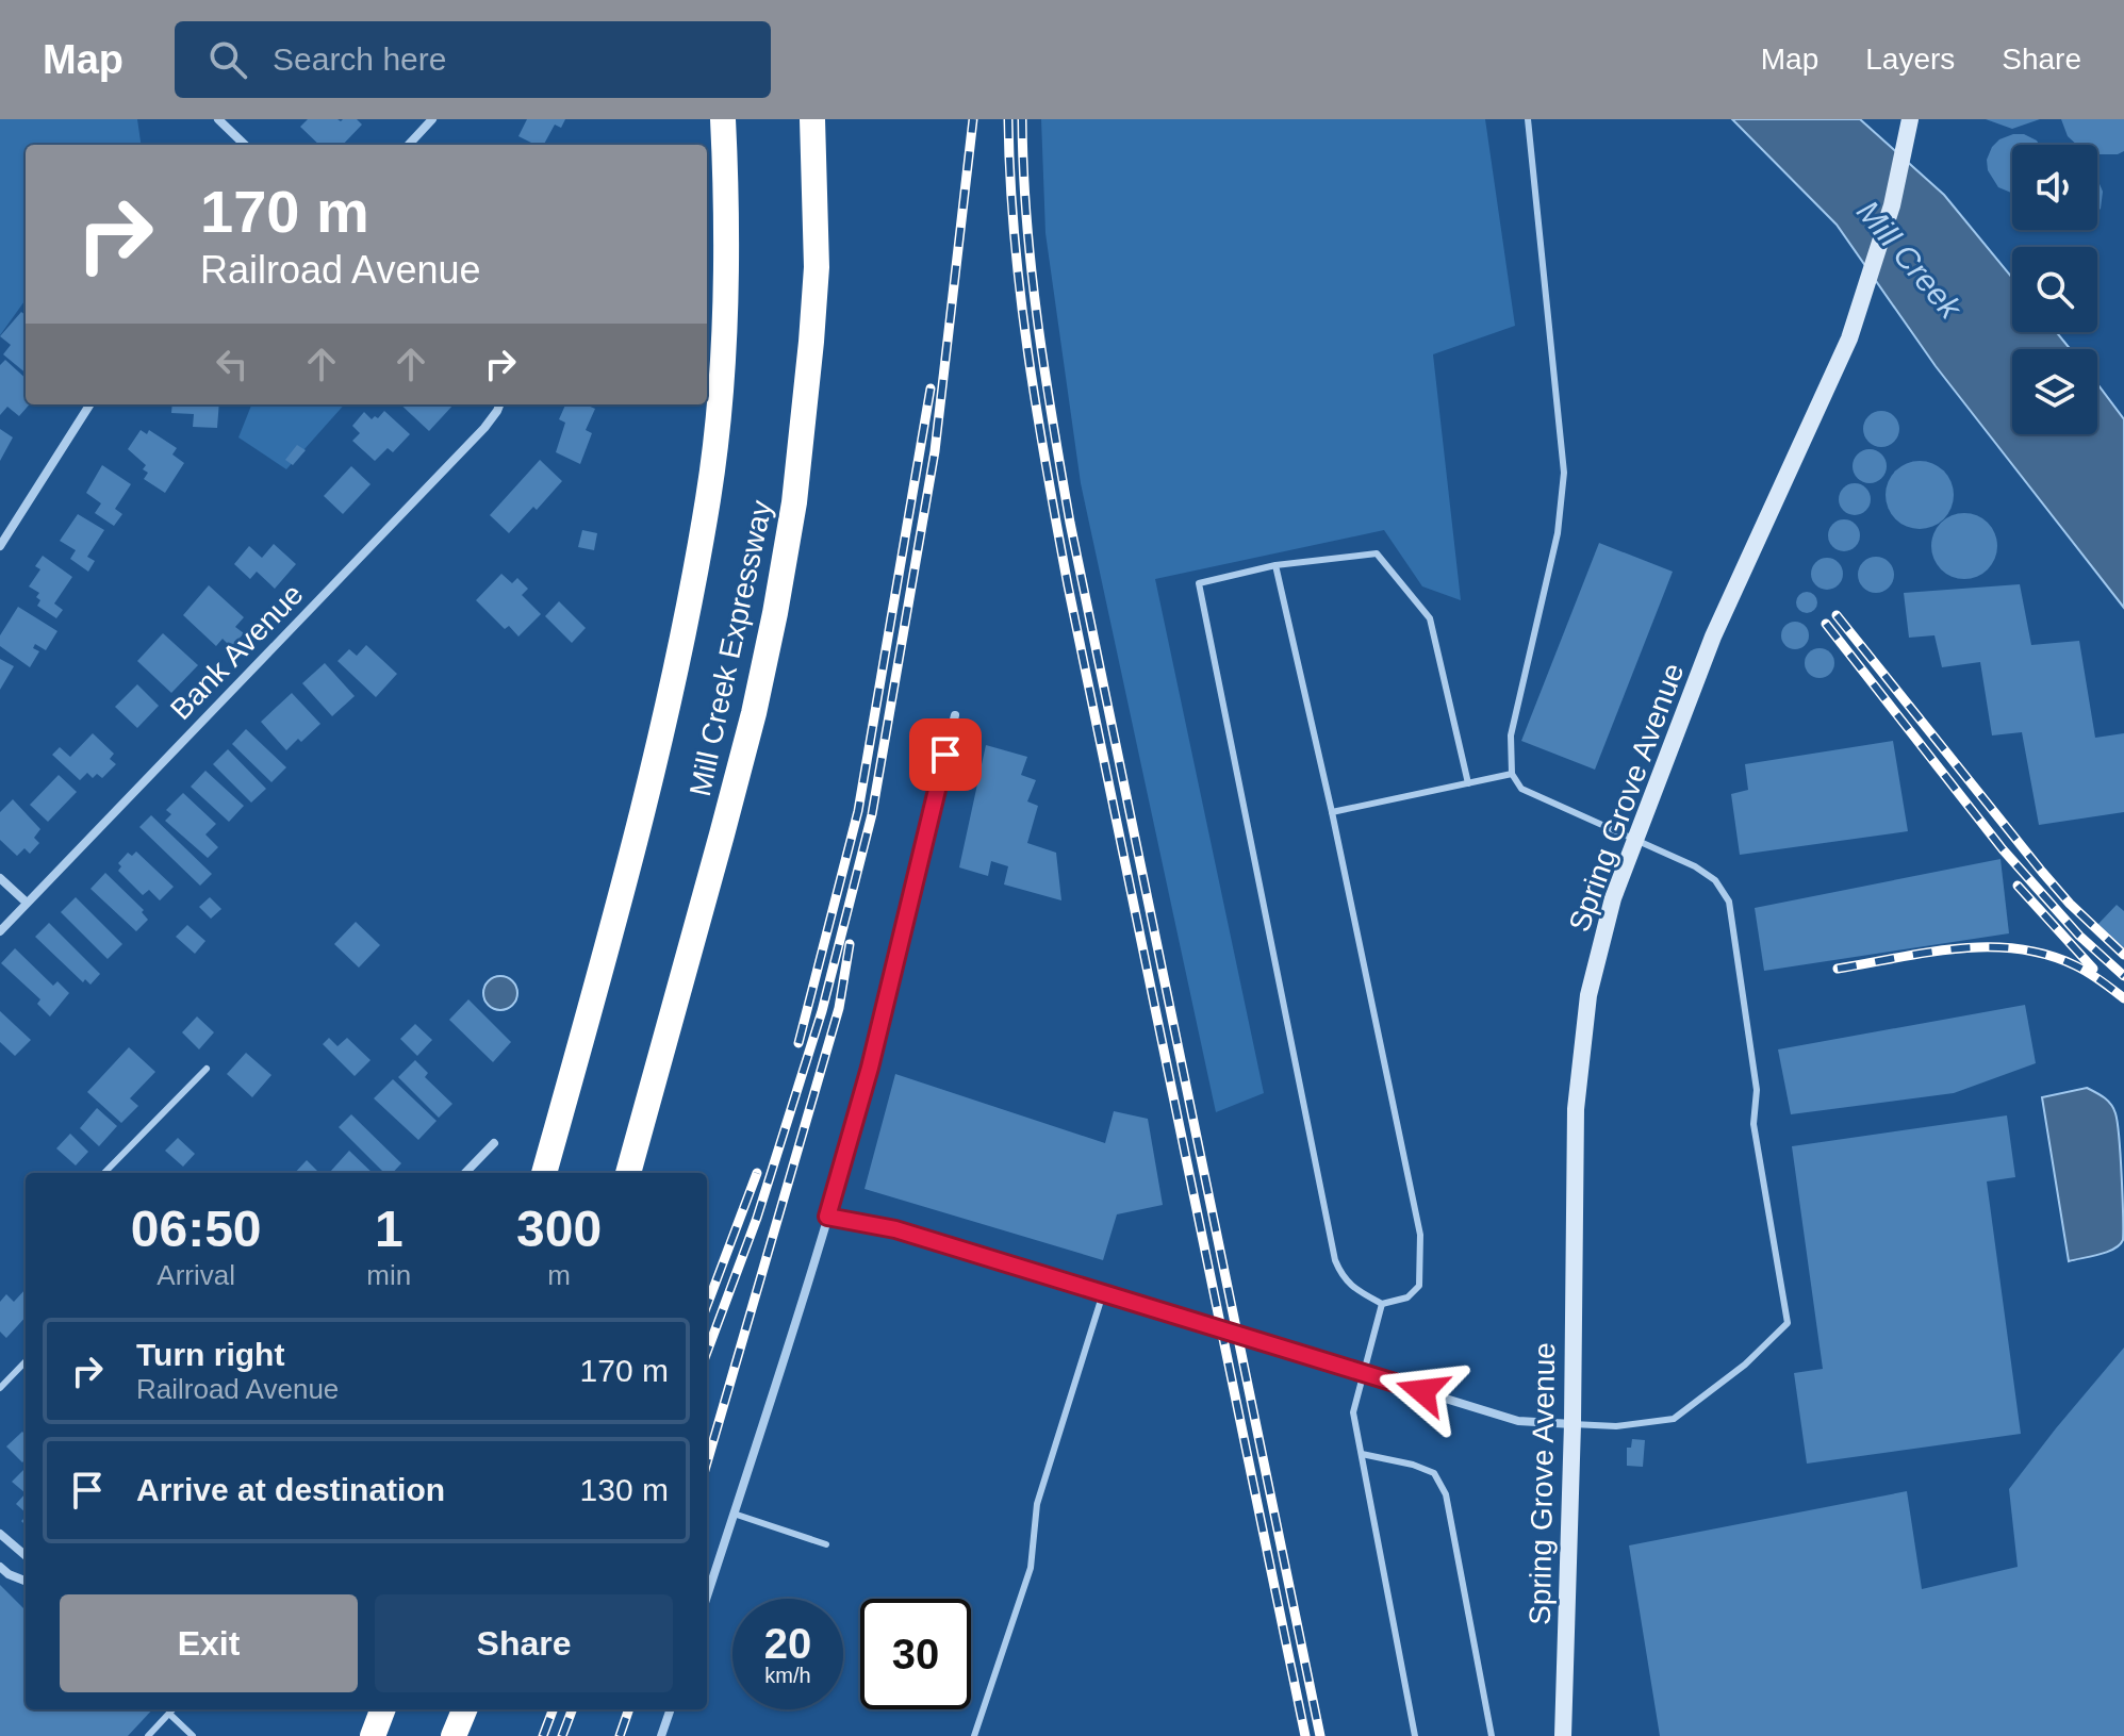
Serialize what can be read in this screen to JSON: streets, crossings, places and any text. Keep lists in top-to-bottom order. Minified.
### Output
{"streets":{"highway":["Mill Creek Expressway"],"main road":["Spring Grove Avenue"],"street":["Bank Avenue"]},"water":["Mill Creek"],"page":{"header":"Map","search":"Search here","nav":["Map","Layers","Share"],"turn":["170 m","Railroad Avenue"],"eta":["06:50","Arrival","1","min","300","m"],"list":[{"name":"Turn right","note":"Railroad Avenue","value":"170 m"},{"name":"Arrive at destination","value":"130 m"}],"buttons":["Exit","Share"],"speed":"20 km/h","limit":"30"}}
